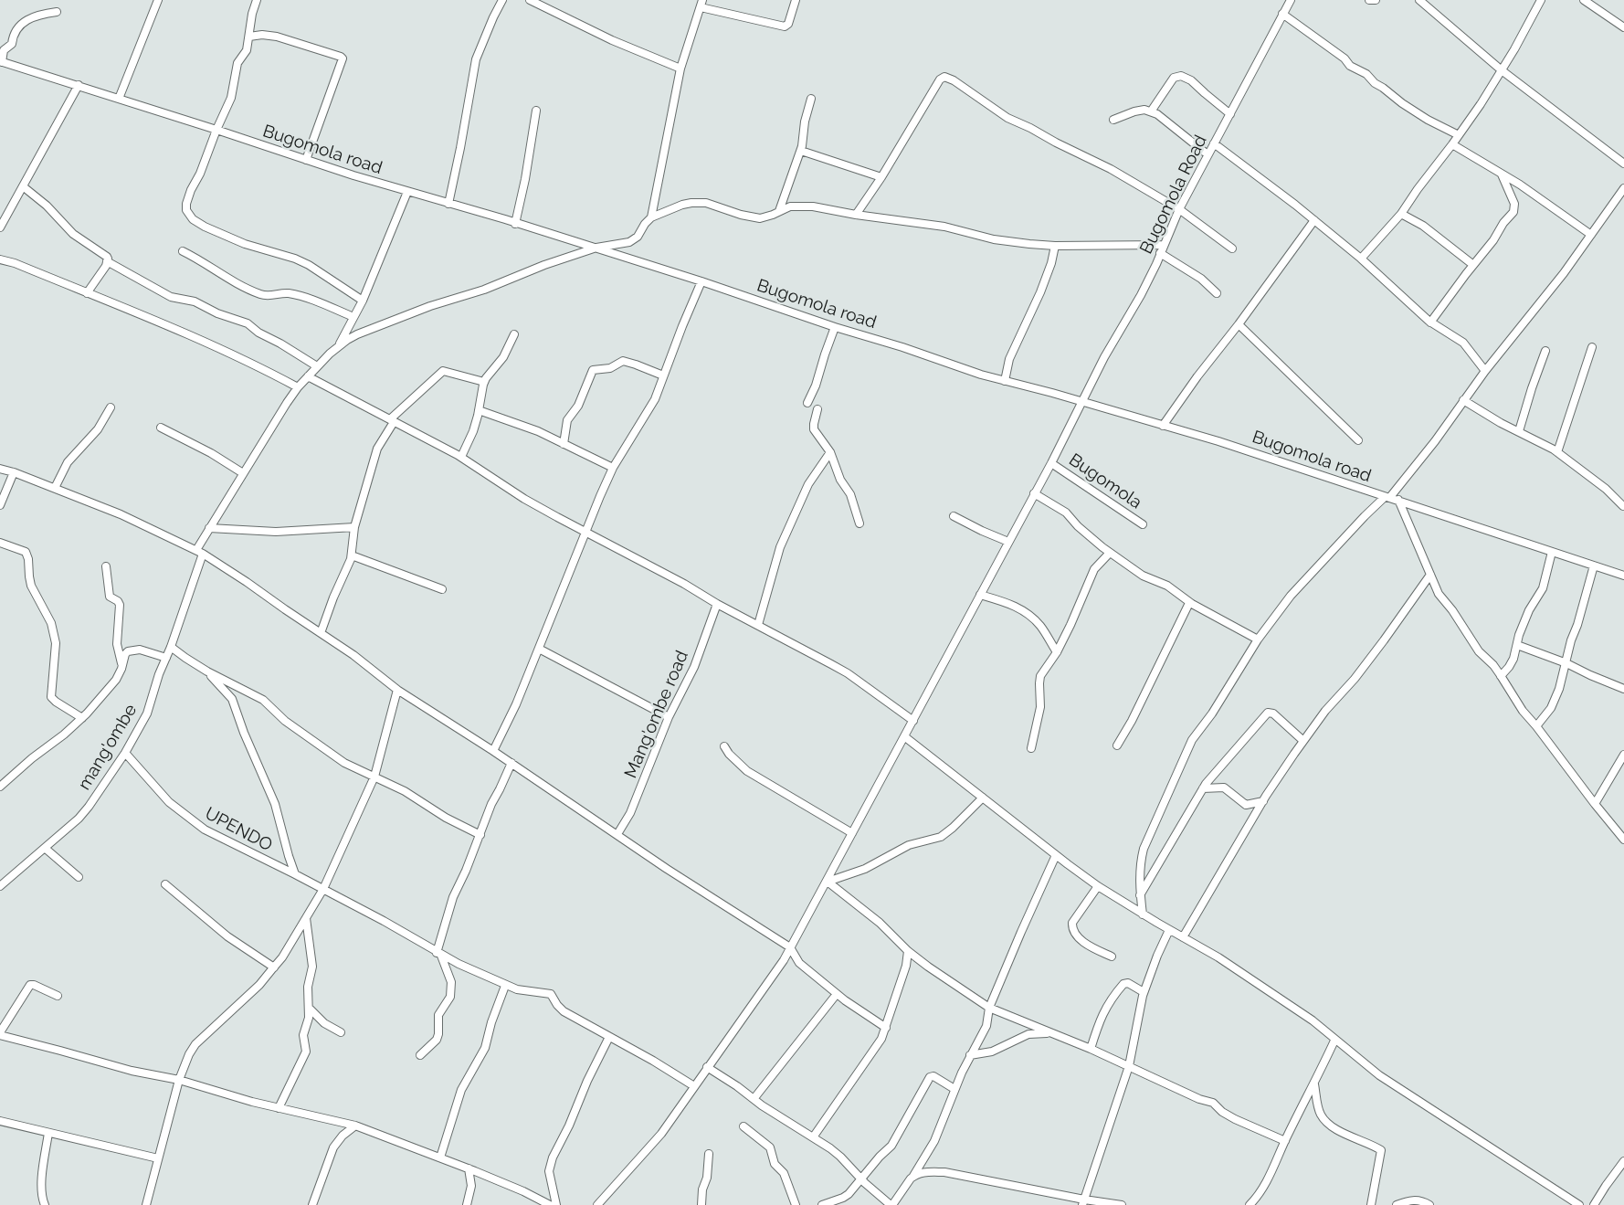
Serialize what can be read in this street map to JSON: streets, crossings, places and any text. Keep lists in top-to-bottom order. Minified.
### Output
{"streets":{"street":["Bugomola road","Bugomola Road","Bugomola","Mang'ombe road","mang'ombe","UPENDO"]},"crossings":[["Bugomola road","Bugomola Road"],["Bugomola Road","Bugomola"],["Bugomola Road","UPENDO"],["mang'ombe","UPENDO"]]}
